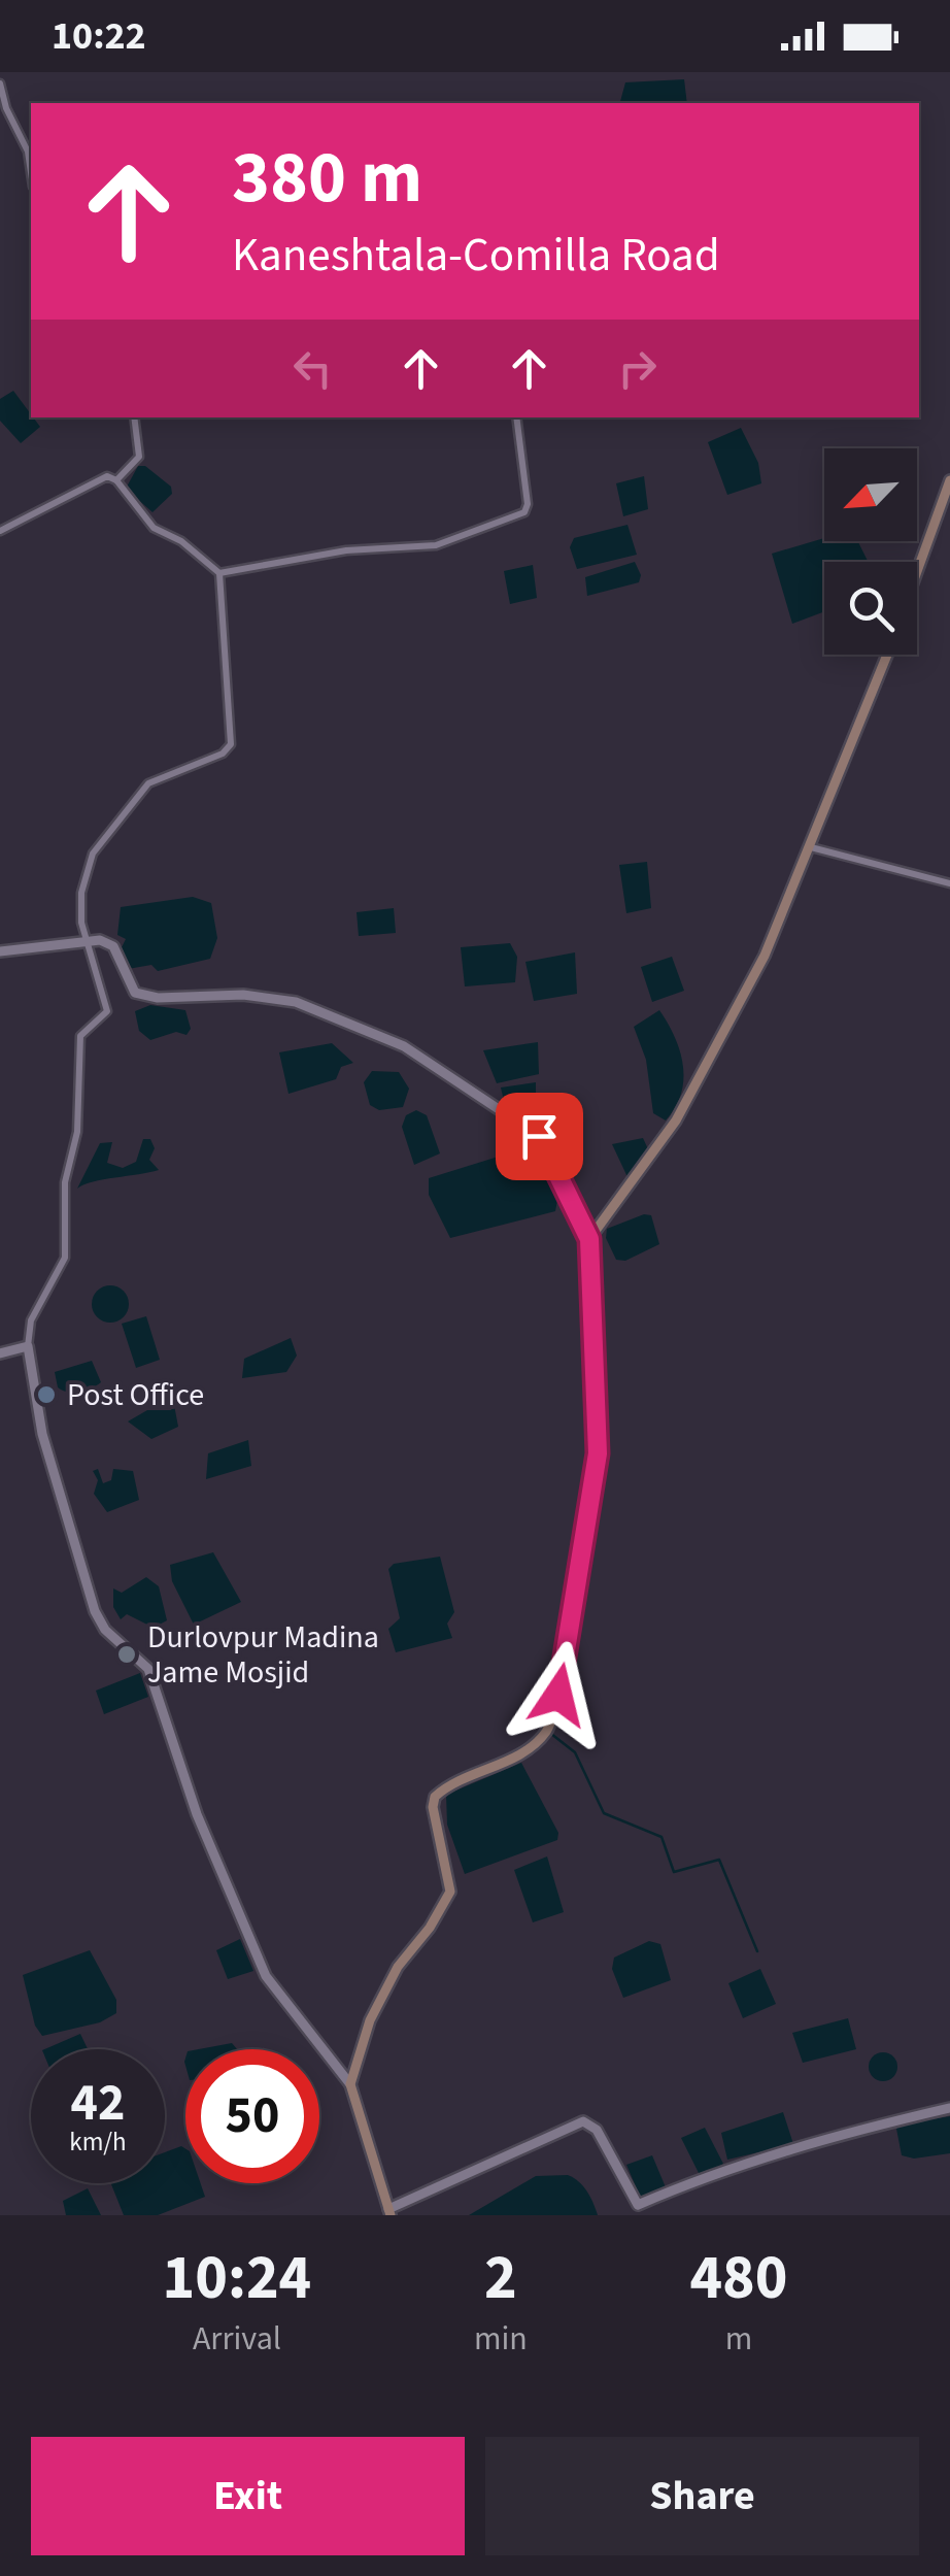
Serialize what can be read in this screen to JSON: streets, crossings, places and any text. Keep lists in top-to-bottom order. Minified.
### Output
{"places":["Post Office","Durlovpur Madina Jame Mosjid"],"north":"bottom left","page":{"status":"10:22","turn":["380 m","Kaneshtala-Comilla Road"],"speed":"42 km/h","limit":"50","eta":["10:24","Arrival","2","min","480","m"],"buttons":["Exit","Share"]}}
